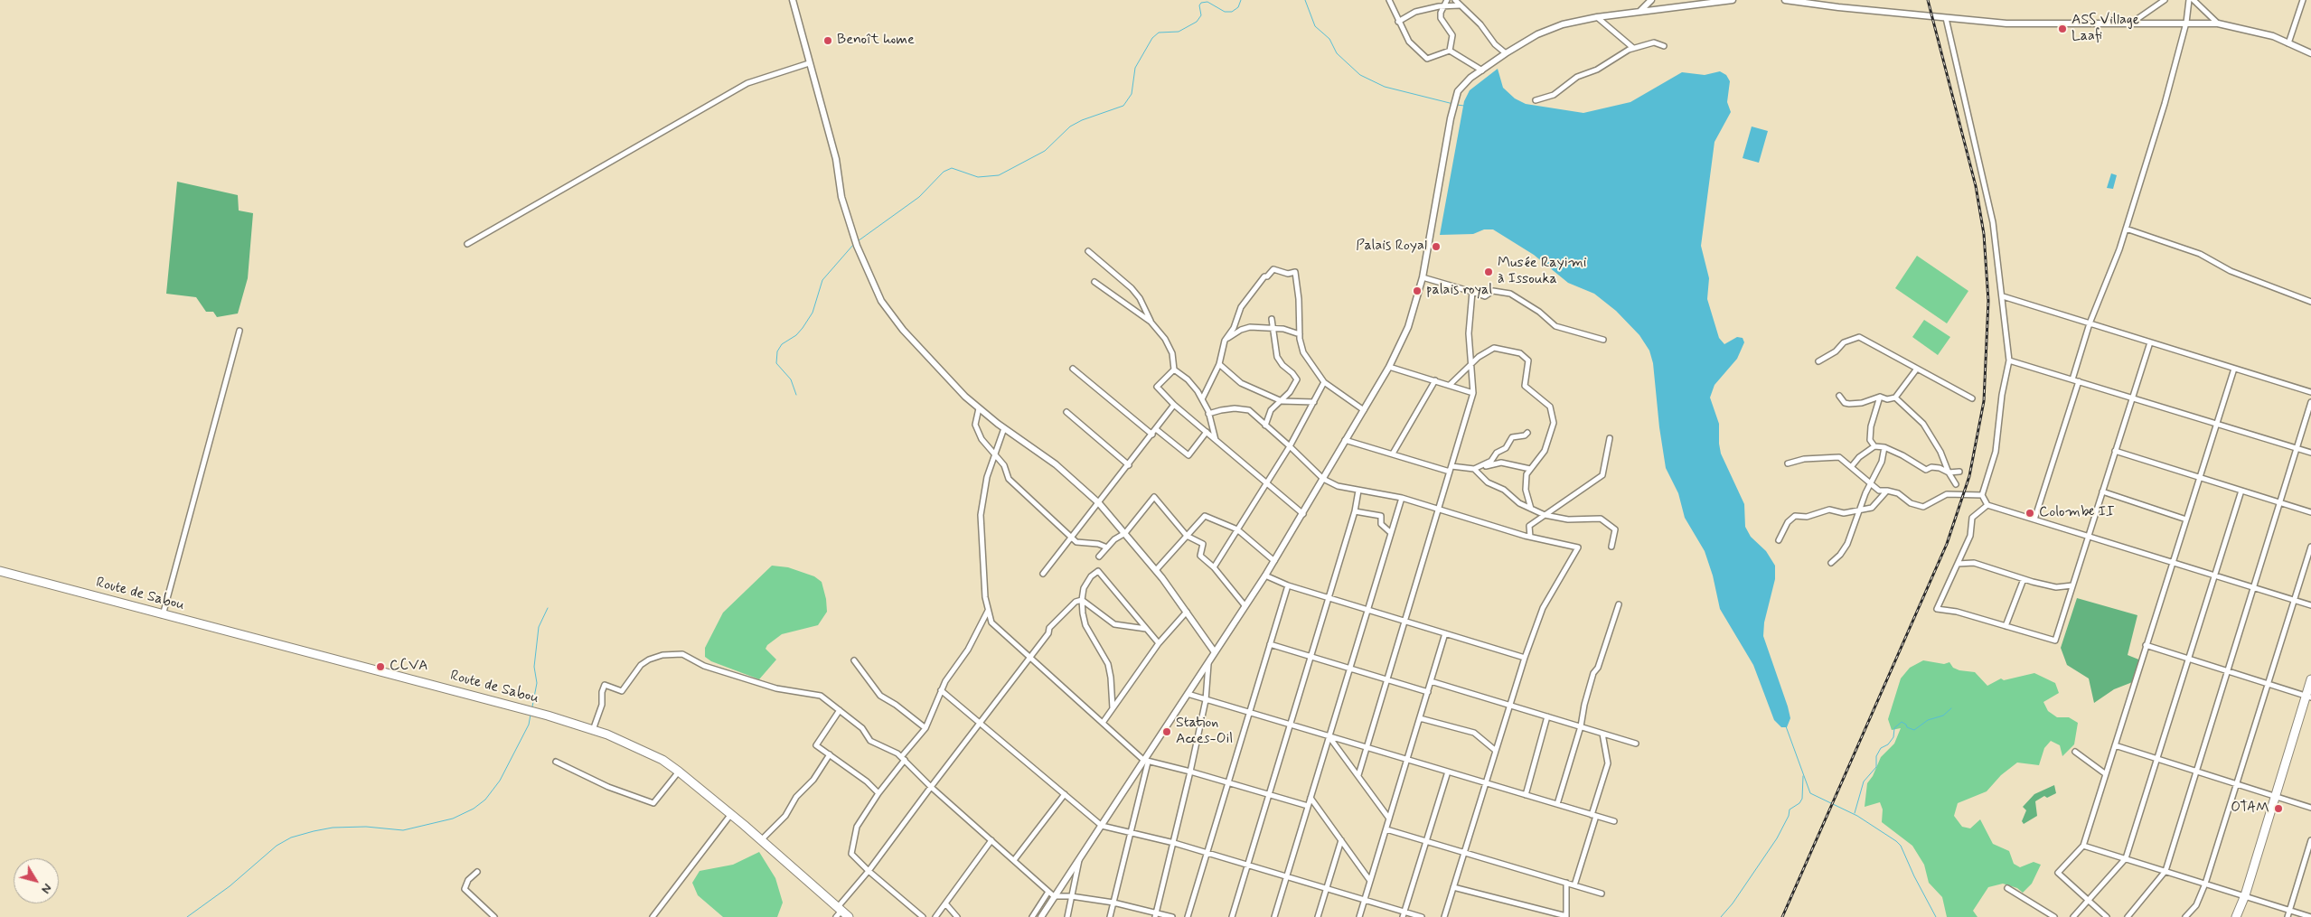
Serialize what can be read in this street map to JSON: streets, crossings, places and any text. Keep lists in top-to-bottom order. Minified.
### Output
{"streets":{"main road":["Route de Sabou"]},"places":["ASS Village Laafi","Benoît home","Palais Royal","Musée Rayimi à Issouka","palais royal","Colombe II","CCVA","Station Acces-Oil","OTAM"],"north":"bottom right"}
